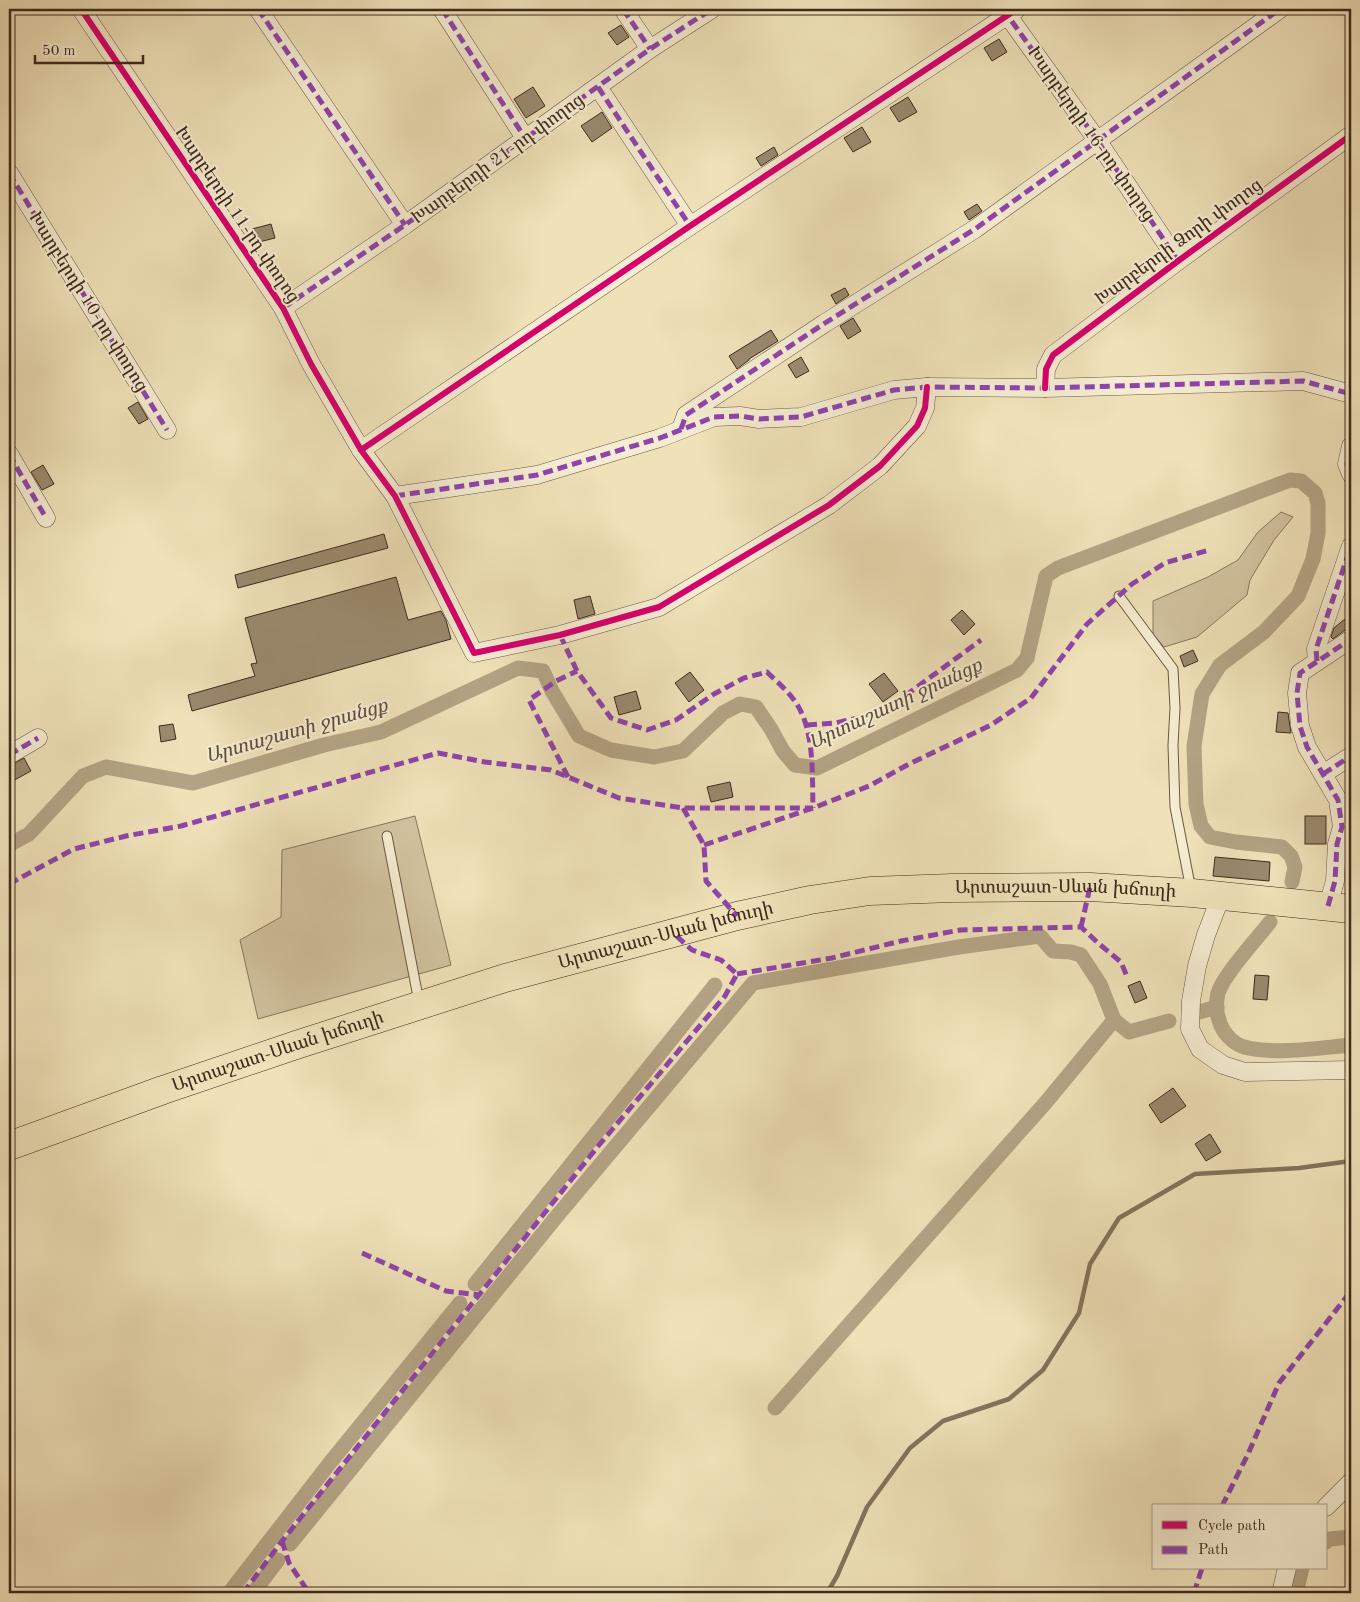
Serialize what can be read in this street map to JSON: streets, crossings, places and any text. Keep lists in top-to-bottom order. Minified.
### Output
{"streets":{"main road":["Արտաշատ-Սևան խճուղի"],"street":["Խարբերդի 16-րդ փողոց","Խարբերդի 21-րդ փողոց","Խարբերդի 11-րդ փողոց","Խարբերդի Ձորի փողոց","Խարբերդի 10-րդ փողոց"]},"crossings":[["Խարբերդի 16-րդ փողոց","Խարբերդի Ձորի փողոց"],["Խարբերդի 21-րդ փողոց","Խարբերդի 11-րդ փողոց"]],"water":["Արտաշատի ջրանցք"],"legend":["Cycle path","Path"],"scale_bar":"50 m"}
